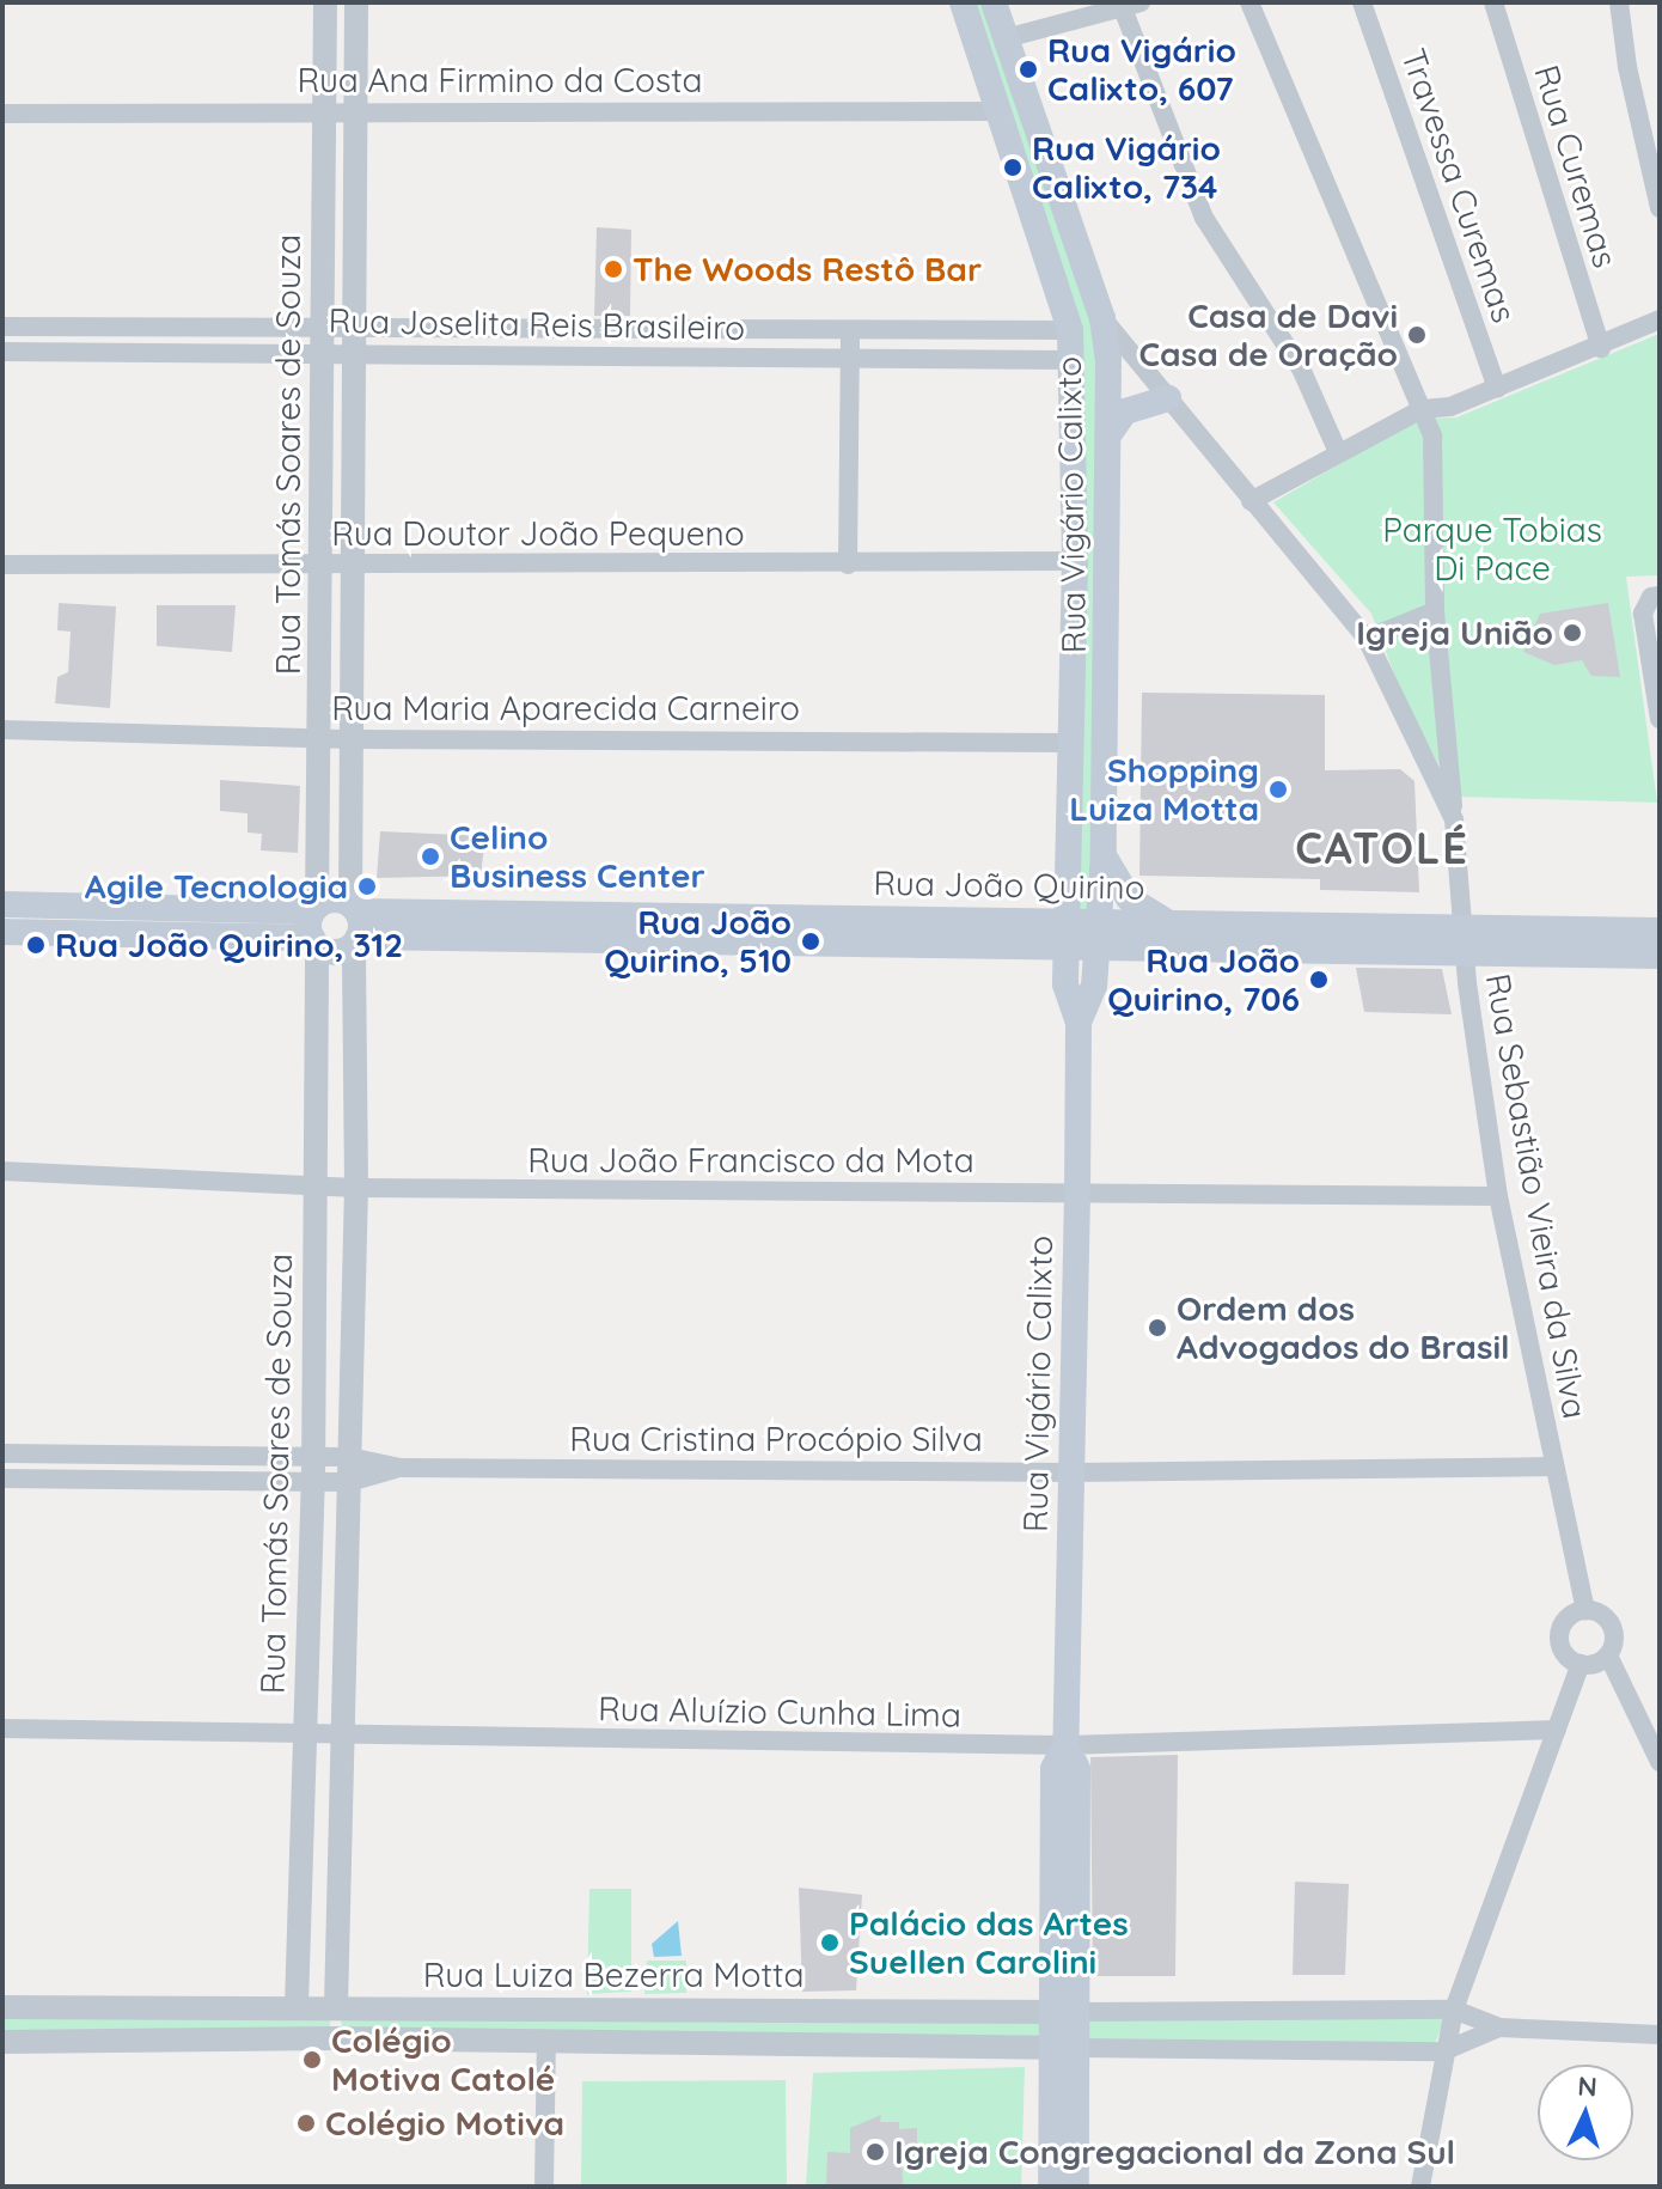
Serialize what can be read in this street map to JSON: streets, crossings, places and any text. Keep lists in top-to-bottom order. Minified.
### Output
{"streets":{"main road":["Rua Vigário Calixto","Rua João Quirino"],"street":["Rua Ana Firmino da Costa","Rua Curemas","Travessa Curemas","Rua Joselita Reis Brasileiro","Rua Tomás Soares de Souza","Rua Doutor João Pequeno","Rua Maria Aparecida Carneiro","Rua João Francisco da Mota","Rua Sebastião Vieira da Silva","Rua Cristina Procópio Silva","Rua Aluízio Cunha Lima","Rua Luiza Bezerra Motta"]},"crossings":[["Rua Ana Firmino da Costa","Rua Tomás Soares de Souza"],["Rua Ana Firmino da Costa","Rua Vigário Calixto"],["Rua Joselita Reis Brasileiro","Rua Tomás Soares de Souza"],["Rua Joselita Reis Brasileiro","Rua Vigário Calixto"],["Rua Tomás Soares de Souza","Rua Doutor João Pequeno"],["Rua Tomás Soares de Souza","Rua Maria Aparecida Carneiro"],["Rua Tomás Soares de Souza","Rua João Quirino"],["Rua Tomás Soares de Souza","Rua João Francisco da Mota"],["Rua Tomás Soares de Souza","Rua Cristina Procópio Silva"],["Rua Tomás Soares de Souza","Rua Aluízio Cunha Lima"],["Rua Tomás Soares de Souza","Rua Luiza Bezerra Motta"],["Rua Vigário Calixto","Rua Doutor João Pequeno"],["Rua Vigário Calixto","Rua Maria Aparecida Carneiro"],["Rua Vigário Calixto","Rua João Quirino"],["Rua Vigário Calixto","Rua João Francisco da Mota"],["Rua Vigário Calixto","Rua Sebastião Vieira da Silva"],["Rua Vigário Calixto","Rua Cristina Procópio Silva"],["Rua Vigário Calixto","Rua Aluízio Cunha Lima"],["Rua Vigário Calixto","Rua Luiza Bezerra Motta"],["Rua João Quirino","Rua Sebastião Vieira da Silva"],["Rua João Francisco da Mota","Rua Sebastião Vieira da Silva"],["Rua Sebastião Vieira da Silva","Rua Cristina Procópio Silva"]],"districts":["CATOLÉ"],"parks":["Parque Tobias Di Pace"],"places":["Rua Vigário Calixto, 607","Rua Vigário Calixto, 734","The Woods Restô Bar","Casa de Davi Casa de Oração","Igreja União","Shopping Luiza Motta","Celino Business Center","Agile Tecnologia","Rua João Quirino, 510","Rua João Quirino, 312","Rua João Quirino, 706","Ordem dos Advogados do Brasil","Palácio das Artes Suellen Carolini","Colégio Motiva Catolé","Colégio Motiva","Igreja Congregacional da Zona Sul"],"north":"top"}
